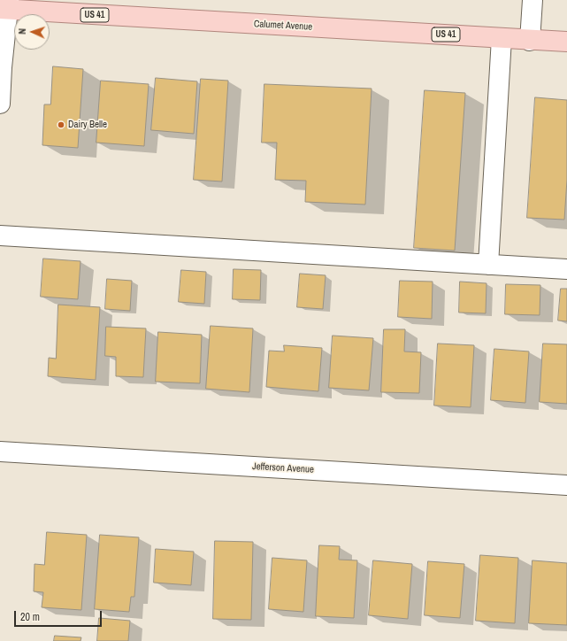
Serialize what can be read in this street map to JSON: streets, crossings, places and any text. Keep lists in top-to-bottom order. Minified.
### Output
{"streets":{"main road":["US 41","Calumet Avenue"],"street":["Jefferson Avenue"]},"places":["Dairy Belle"],"scale_bar":"20 m","north":"left"}
